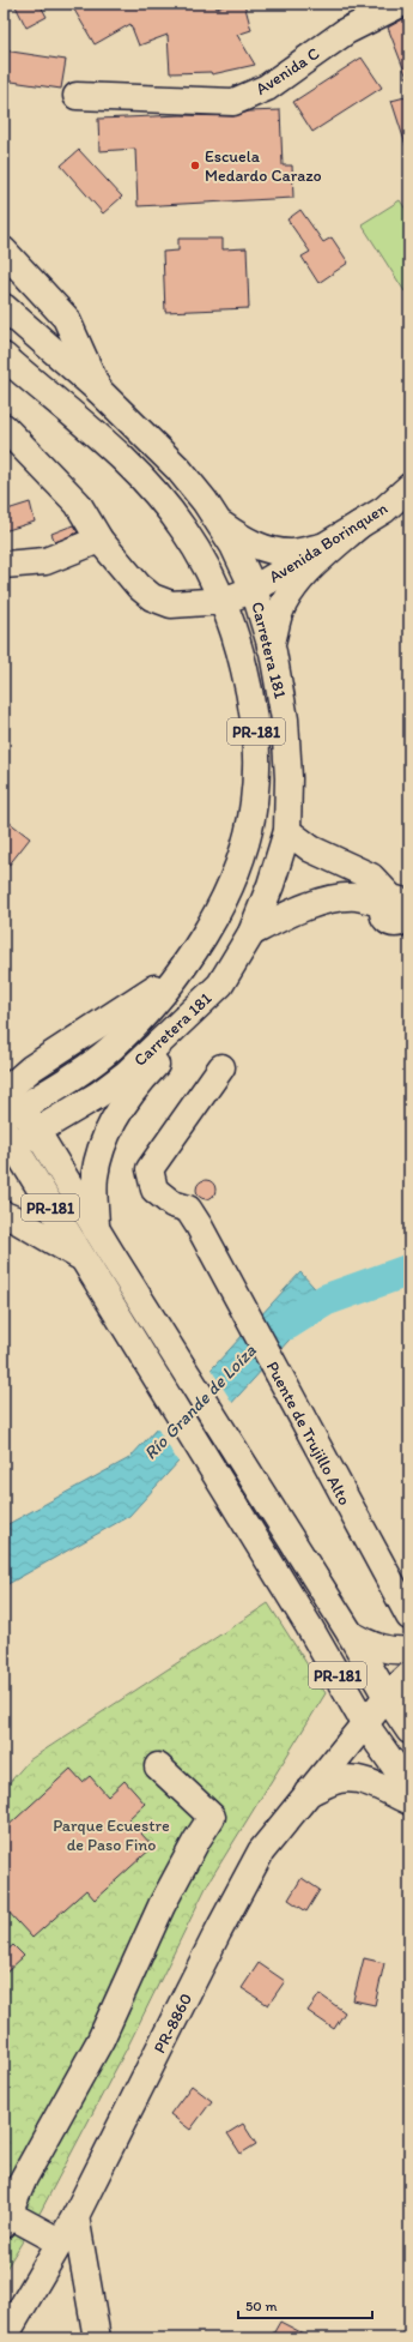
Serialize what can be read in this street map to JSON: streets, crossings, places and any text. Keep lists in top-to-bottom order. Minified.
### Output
{"streets":{"main road":["Avenida C","Avenida Borinquen","Carretera 181","PR-181","Puente de Trujillo Alto","PR-8860"]},"crossings":[["Avenida Borinquen","Carretera 181"],["Carretera 181","PR-181"],["PR-181","PR-8860"]],"water":["Río Grande de Loíza"],"parks":["Parque Ecuestre de Paso Fino"],"places":["Escuela Medardo Carazo"],"scale_bar":"50 m"}
